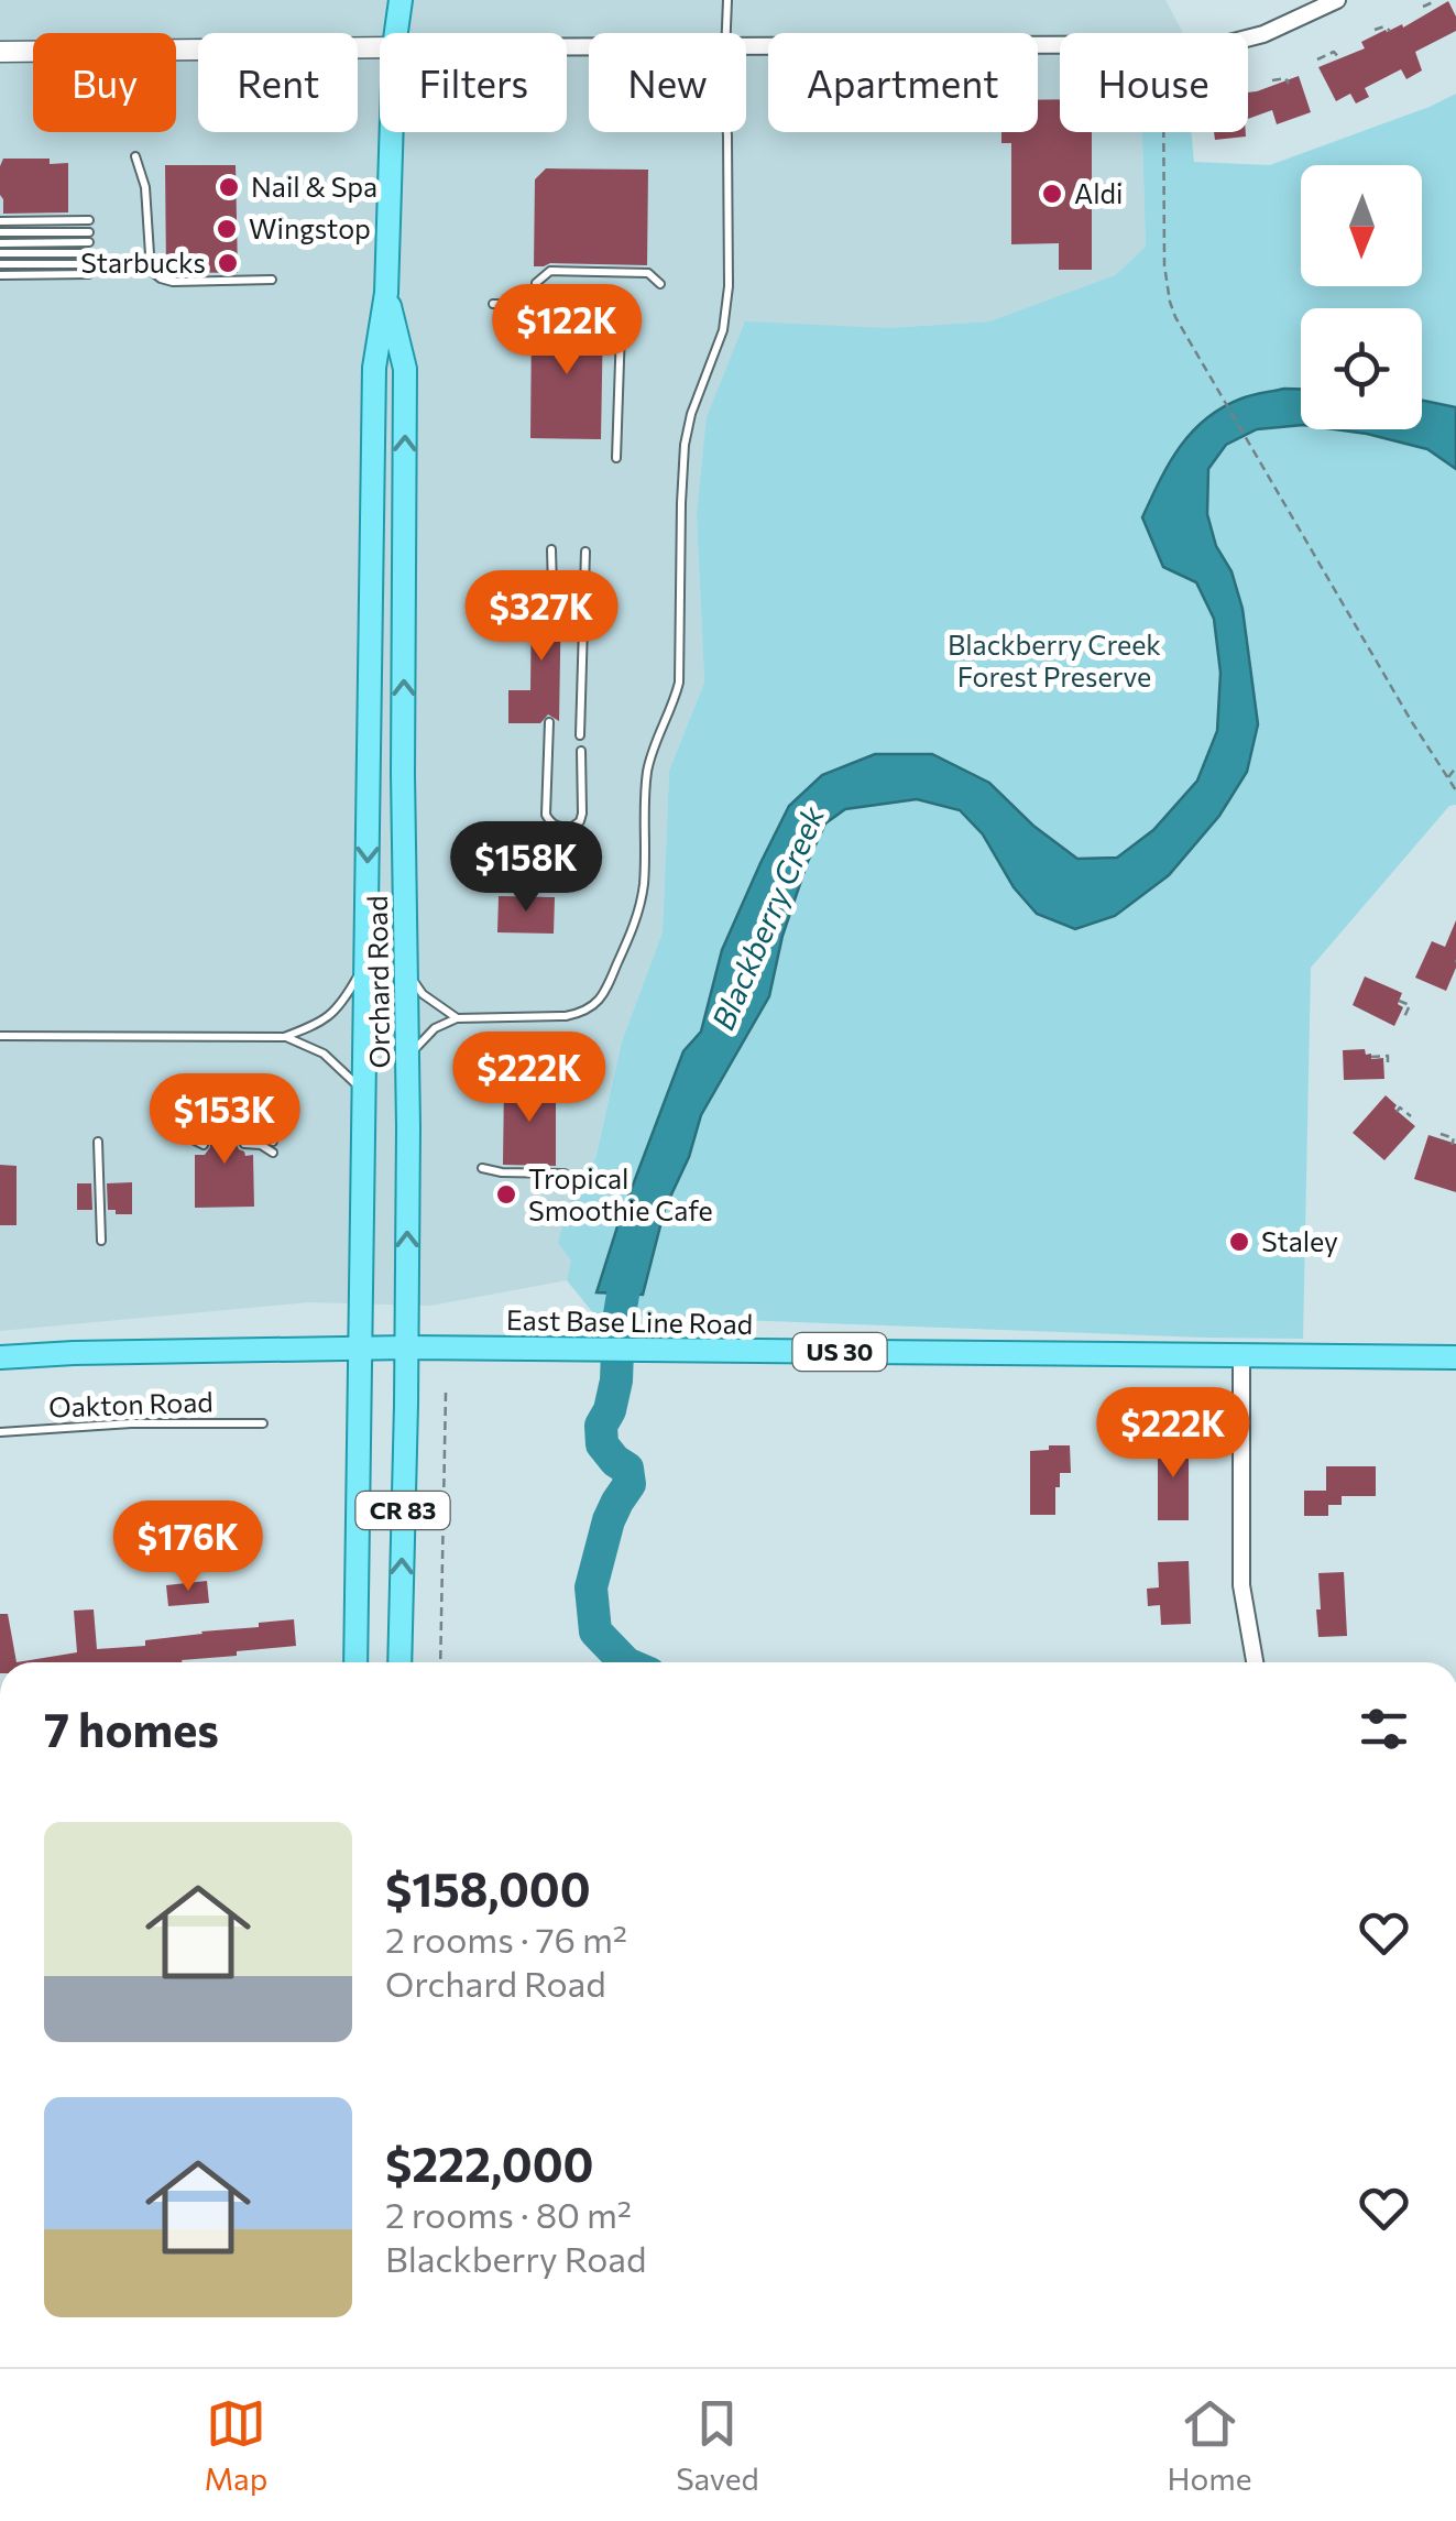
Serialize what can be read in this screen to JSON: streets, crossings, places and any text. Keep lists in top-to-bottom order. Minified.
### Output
{"streets":{"main road":["Orchard Road","East Base Line Road","US 30","CR 83"],"lane":["Oakton Road"]},"crossings":[["Orchard Road","East Base Line Road"]],"water":["Blackberry Creek"],"parks":["Blackberry Creek Forest Preserve"],"places":["Nail & Spa","Aldi","Wingstop","Starbucks","Tropical Smoothie Cafe","Staley"],"north":"bottom","page":{"chip":["Buy","Rent","Filters","New","Apartment","House"],"price":["$122K","$327K","$158K","$222K","$153K","$222K","$176K"],"heading":"7 homes","list":[{"name":"$158,000","note":"2 rooms · 76 m² · Orchard Road"},{"name":"$222,000","note":"2 rooms · 80 m² · Blackberry Road"}],"tabs":["Map","Saved","Home"]}}
